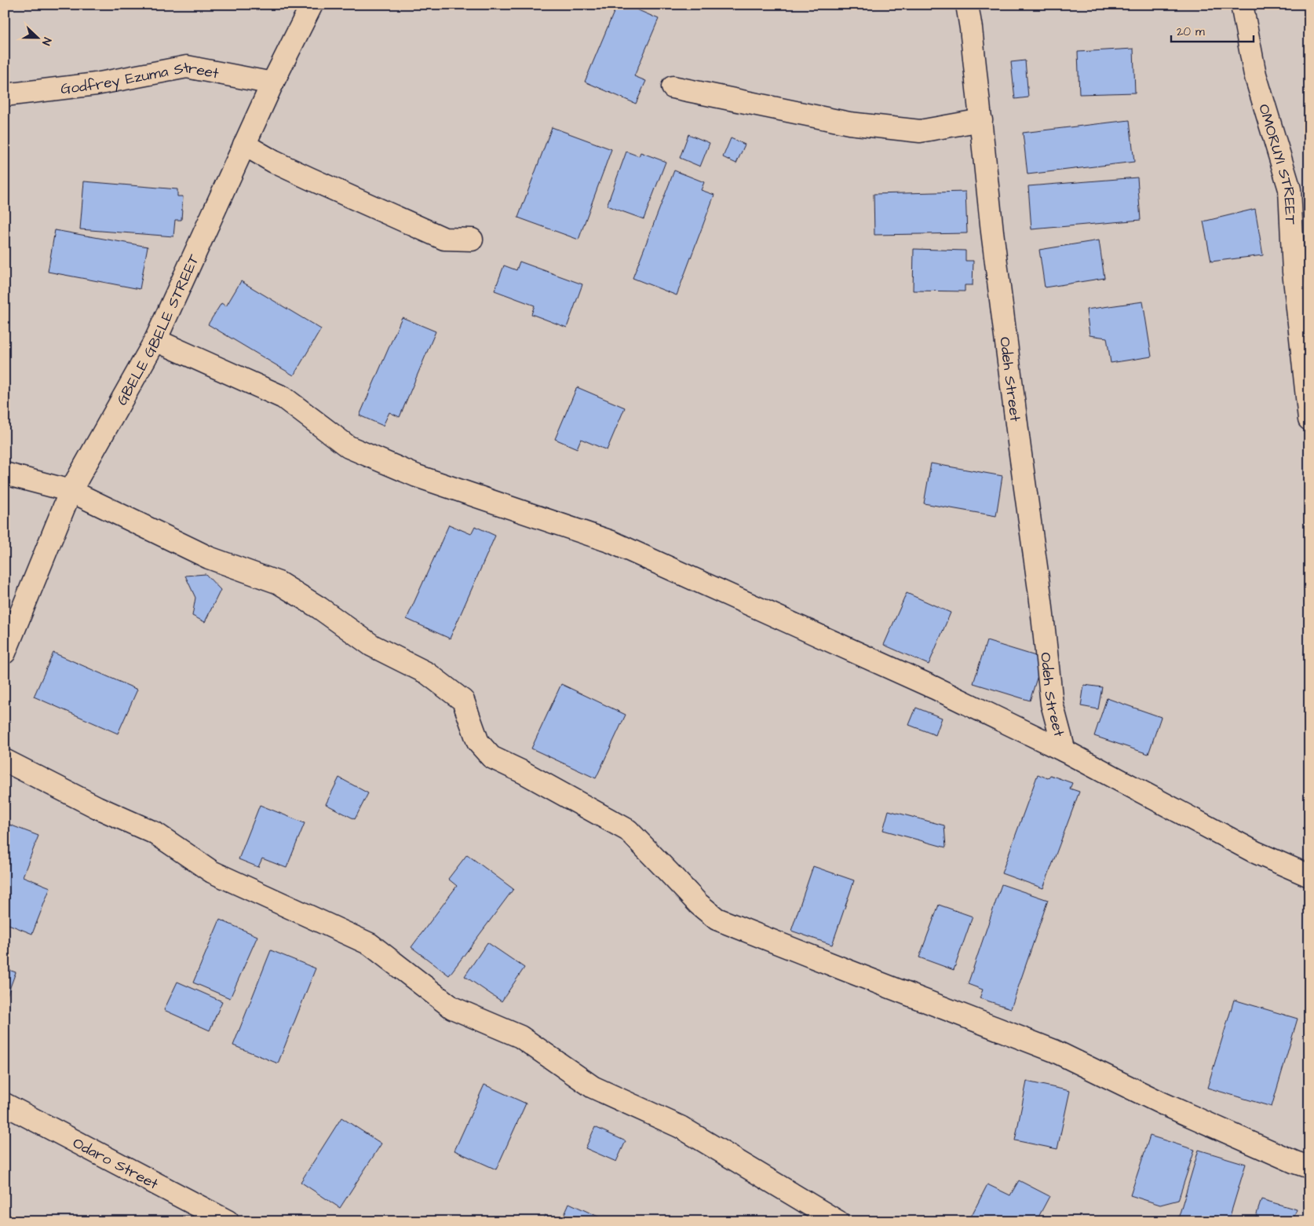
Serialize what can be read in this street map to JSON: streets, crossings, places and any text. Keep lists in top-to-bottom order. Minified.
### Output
{"streets":{"street":["Godfrey Ezuma Street","OMORUYI STREET","GBELE GBELE STREET","Odeh Street","Odaro Street"]},"crossings":[["Godfrey Ezuma Street","GBELE GBELE STREET"]],"scale_bar":"20 m","north":"right"}
